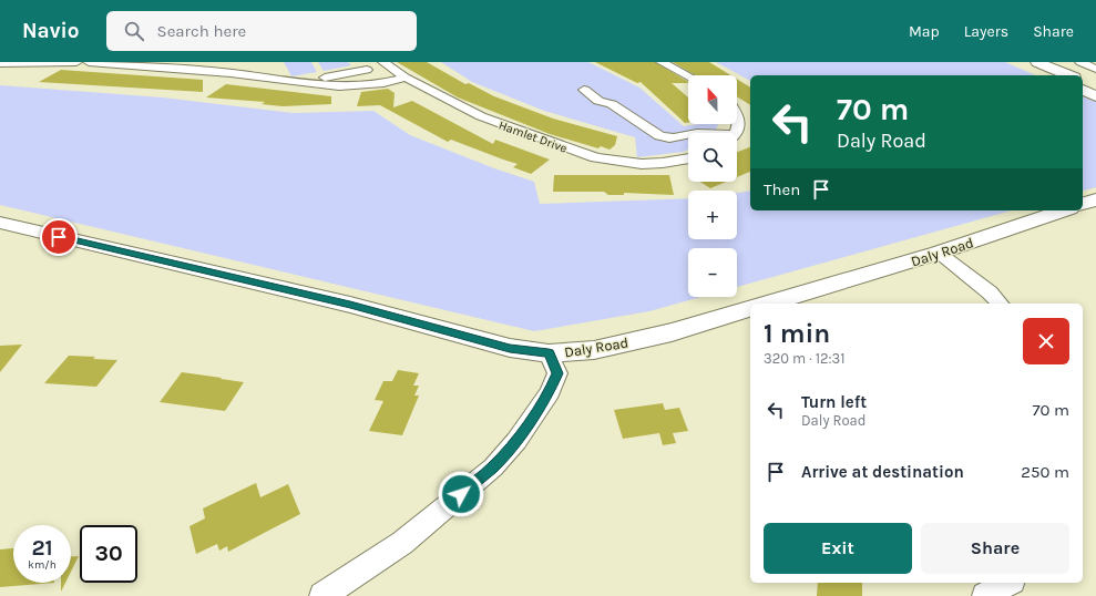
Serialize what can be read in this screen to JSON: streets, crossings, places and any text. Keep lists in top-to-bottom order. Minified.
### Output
{"streets":{"main road":["Daly Road"],"street":["Hamlet Drive"]},"north":"top","page":{"header":"Navio","search":"Search here","nav":["Map","Layers","Share"],"map_buttons":["+","−"],"turn":["70 m","Daly Road"],"then":"Then","heading":["1 min","320 m · 12:31"],"list":[{"name":"Turn left","note":"Daly Road","value":"70 m"},{"name":"Arrive at destination","value":"250 m"}],"buttons":["Exit","Share"],"speed":"21 km/h","limit":"30"}}
